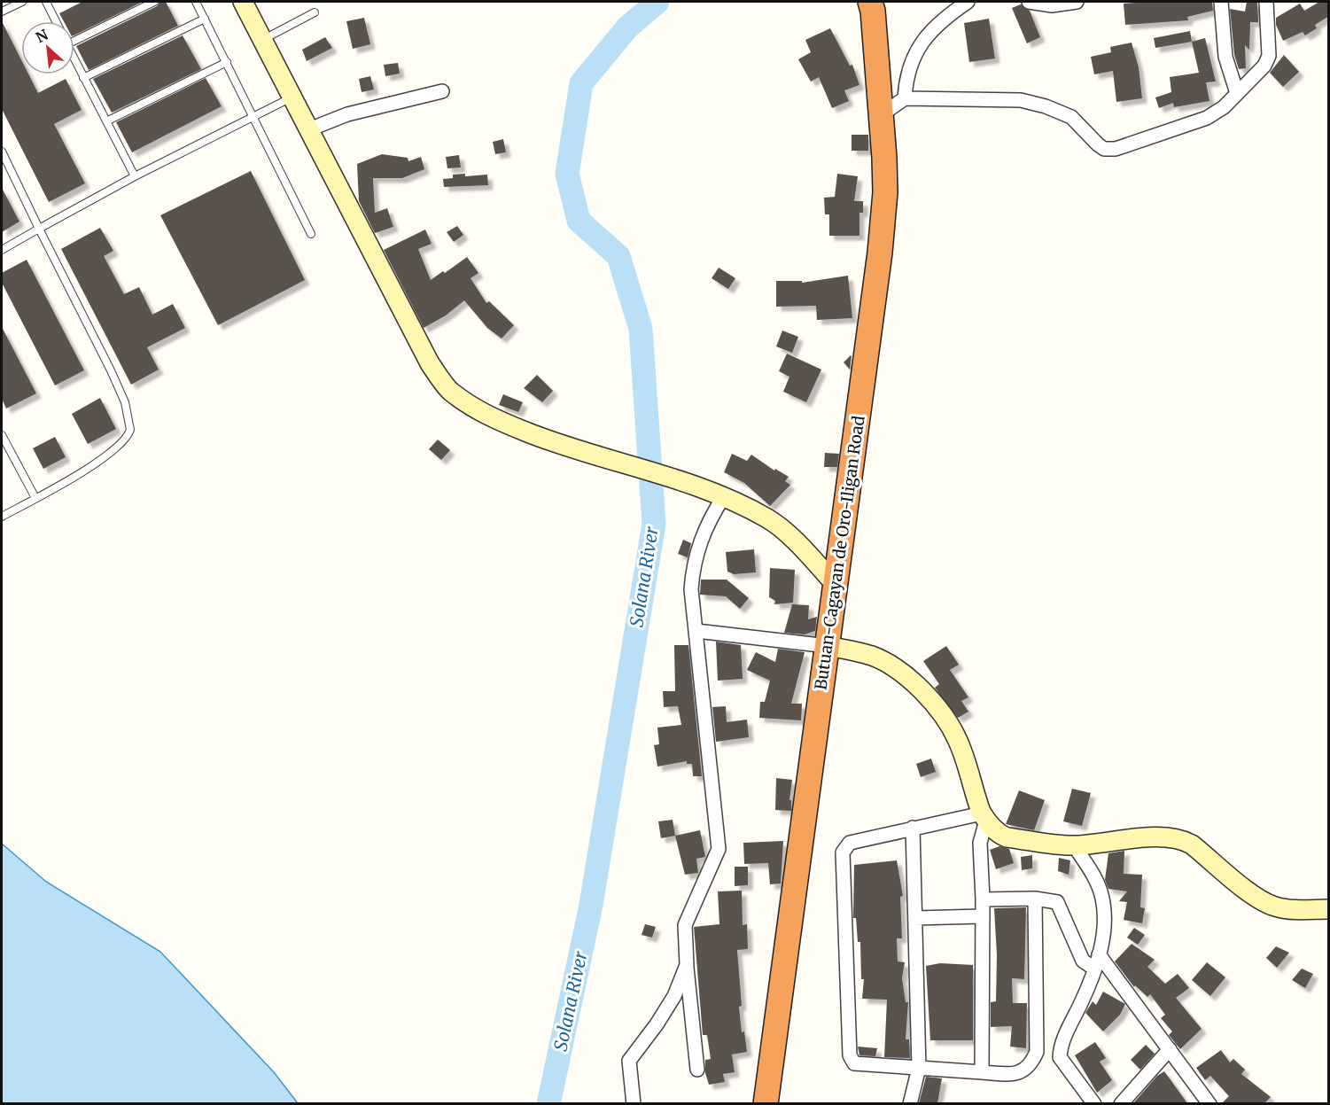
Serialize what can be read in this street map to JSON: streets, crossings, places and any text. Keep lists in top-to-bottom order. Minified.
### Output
{"streets":{"highway":["Butuan-Cagayan de Oro-Iligan Road"]},"water":["Solana River"],"north":"top left"}
